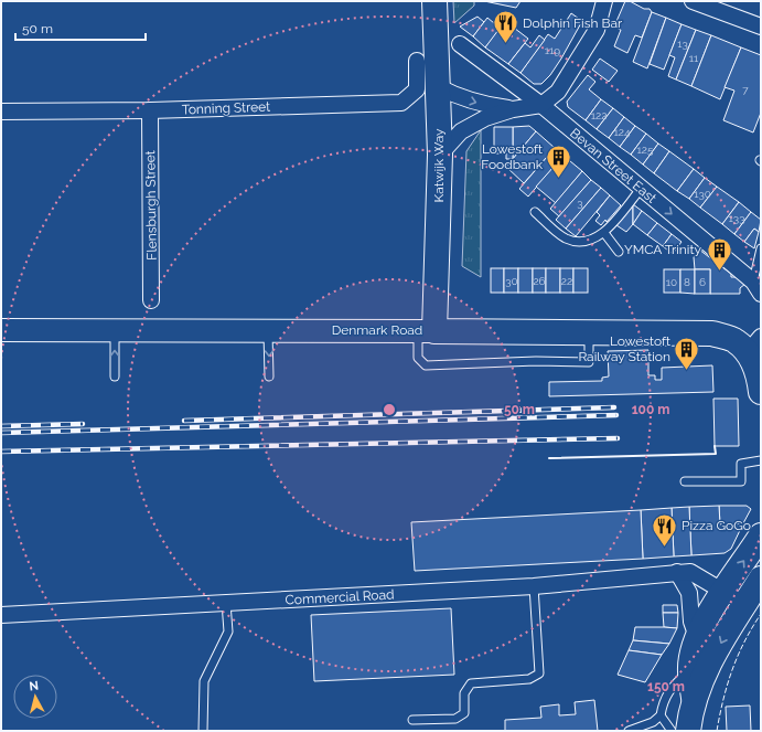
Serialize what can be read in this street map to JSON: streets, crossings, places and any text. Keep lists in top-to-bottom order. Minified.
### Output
{"streets":{"highway":["Katwijk Way","Denmark Road"],"street":["Tonning Street","Bevan Street East","Flensburgh Street","Commercial Road"]},"crossings":[["Tonning Street","Flensburgh Street"],["Katwijk Way","Denmark Road"]],"one_way":["Bevan Street East"],"places":{"restaurant":["Dolphin Fish Bar","Pizza GoGo"],"building":["Lowestoft Foodbank","YMCA Trinity","Lowestoft Railway Station"]},"house_numbers":["13","119","11","7","122","124","125","130","3","133","30","26","22","10","8","6"],"scale_bar":"50 m","north":"top","rings":["50 m","100 m","150 m"]}
